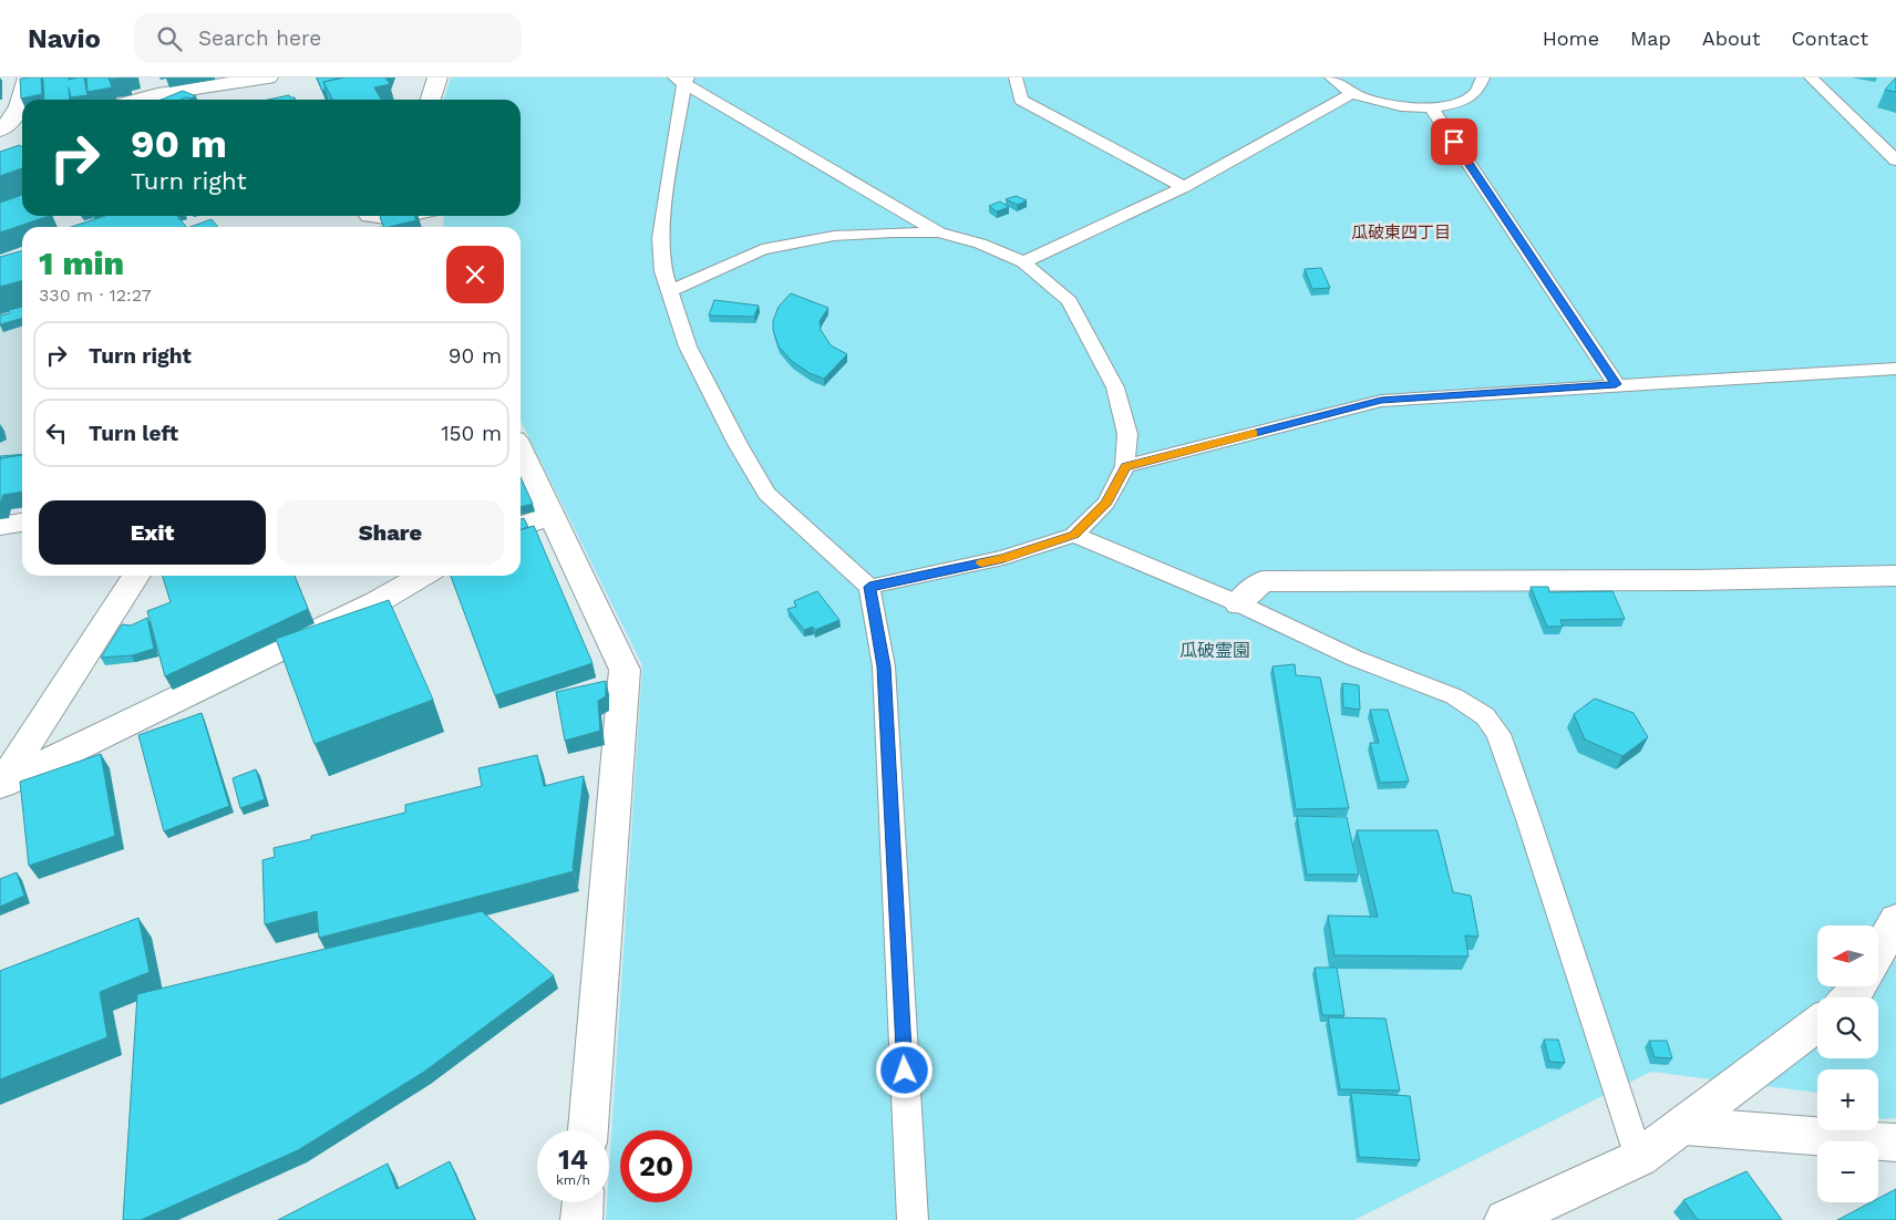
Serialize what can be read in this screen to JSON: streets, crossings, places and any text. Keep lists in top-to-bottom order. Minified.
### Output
{"districts":["瓜破東四丁目"],"parks":["瓜破霊園"],"north":"left","page":{"header":"Navio","search":"Search here","nav":["Home","Map","About","Contact"],"turn":["90 m","Turn right"],"heading":["1 min","330 m · 12:27"],"list":[{"name":"Turn right","value":"90 m"},{"name":"Turn left","value":"150 m"}],"buttons":["Exit","Share"],"map_buttons":["+","−"],"speed":"14 km/h","limit":"20"}}
